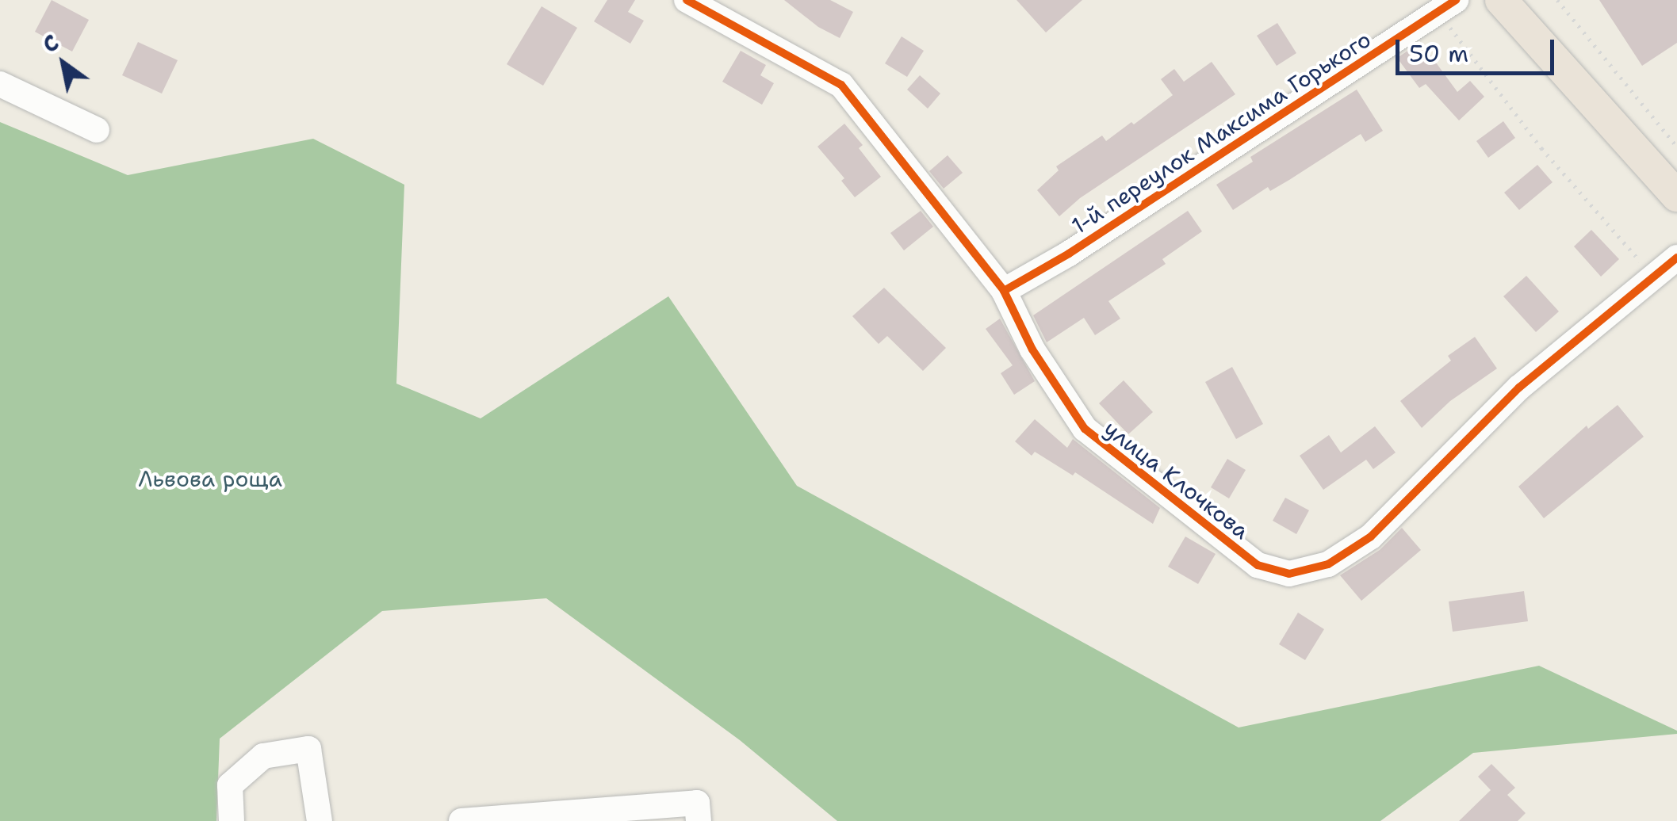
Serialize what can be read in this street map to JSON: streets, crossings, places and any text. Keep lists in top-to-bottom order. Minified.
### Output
{"streets":{"street":["1-й переулок Максима Горького","улица Клочкова"]},"crossings":[["1-й переулок Максима Горького","улица Клочкова"]],"parks":["Львова роща"],"scale_bar":"50 m","north":"top left"}
